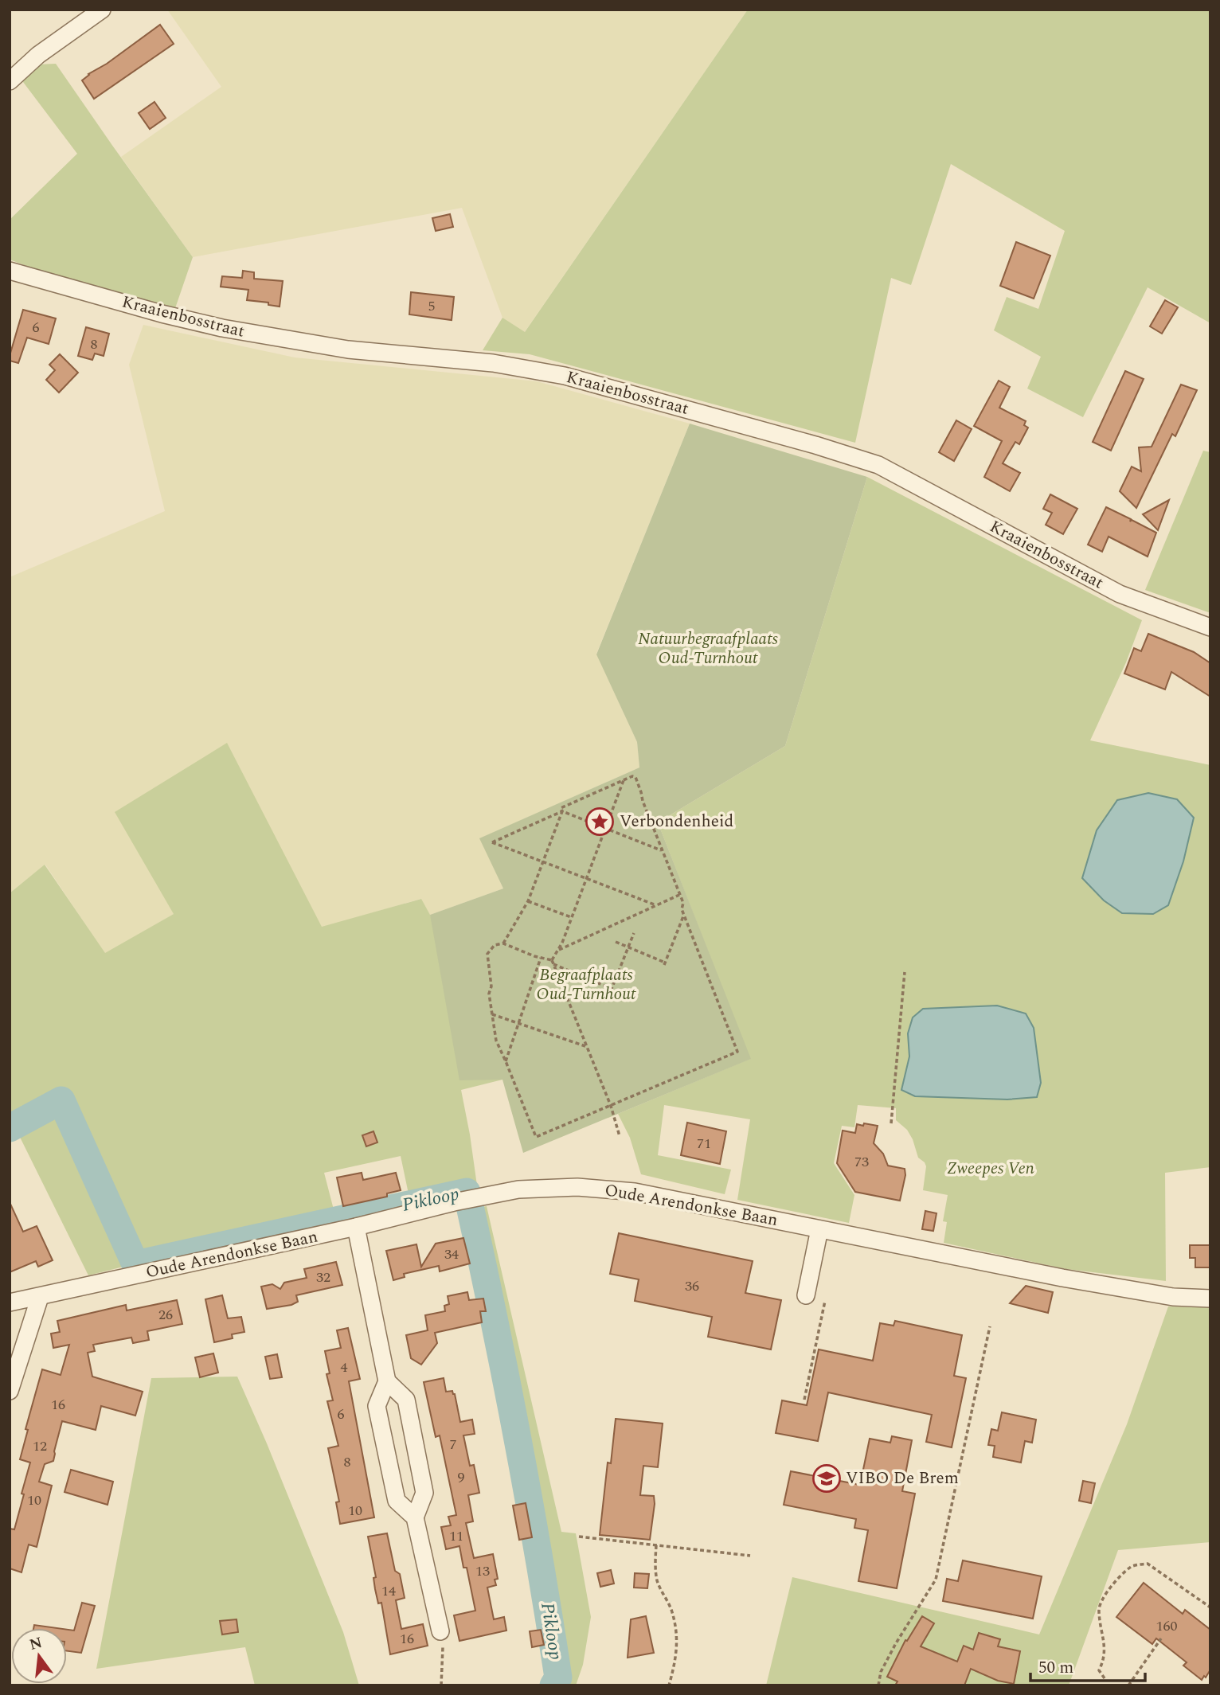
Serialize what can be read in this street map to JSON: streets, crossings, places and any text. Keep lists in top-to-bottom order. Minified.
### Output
{"streets":{"street":["Kraaienbosstraat","Oude Arendonkse Baan"]},"water":["Pikloop"],"parks":["Natuurbegraafplaats Oud-Turnhout","Begraafplaats Oud-Turnhout","Zweepes Ven"],"places":{"place":["Verbondenheid"],"school or university":["VIBO De Brem"]},"house_numbers":["5","6","8","71","73","34","32","36","26","4","16","6","7","12","8","9","10","10","11","13","14","160","16"],"scale_bar":"50 m","north":"top"}
